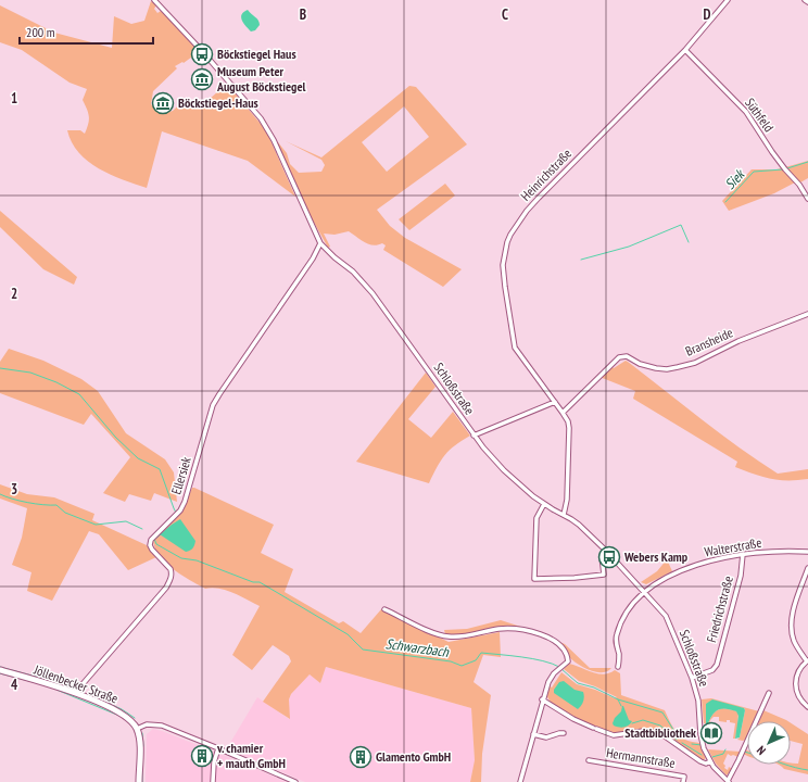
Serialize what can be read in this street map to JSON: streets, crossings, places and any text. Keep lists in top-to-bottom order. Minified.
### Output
{"streets":{"street":["Süthfeld","Heinrichstraße","Bransheide","Schloßstraße","Ellersiek","Walterstraße","Friedrichstraße","Jöllenbecker Straße","Hermannstraße"]},"crossings":[["Süthfeld","Heinrichstraße"],["Heinrichstraße","Bransheide"],["Heinrichstraße","Schloßstraße"],["Schloßstraße","Ellersiek"],["Schloßstraße","Walterstraße"],["Schloßstraße","Friedrichstraße"],["Ellersiek","Jöllenbecker Straße"],["Walterstraße","Friedrichstraße"]],"water":["Siek","Schwarzbach"],"places":{"bus stop":["Böckstiegel Haus","Webers Kamp"],"museum":["Museum Peter August Böckstiegel","Böckstiegel-Haus"],"library":["Stadtbibliothek"],"building":["v. chamier + mauth GmbH","Glamento GmbH"]},"scale_bar":"200 m","north":"bottom left","grid":{"columns":["B","C","D"],"rows":["1","2","3","4"]}}
